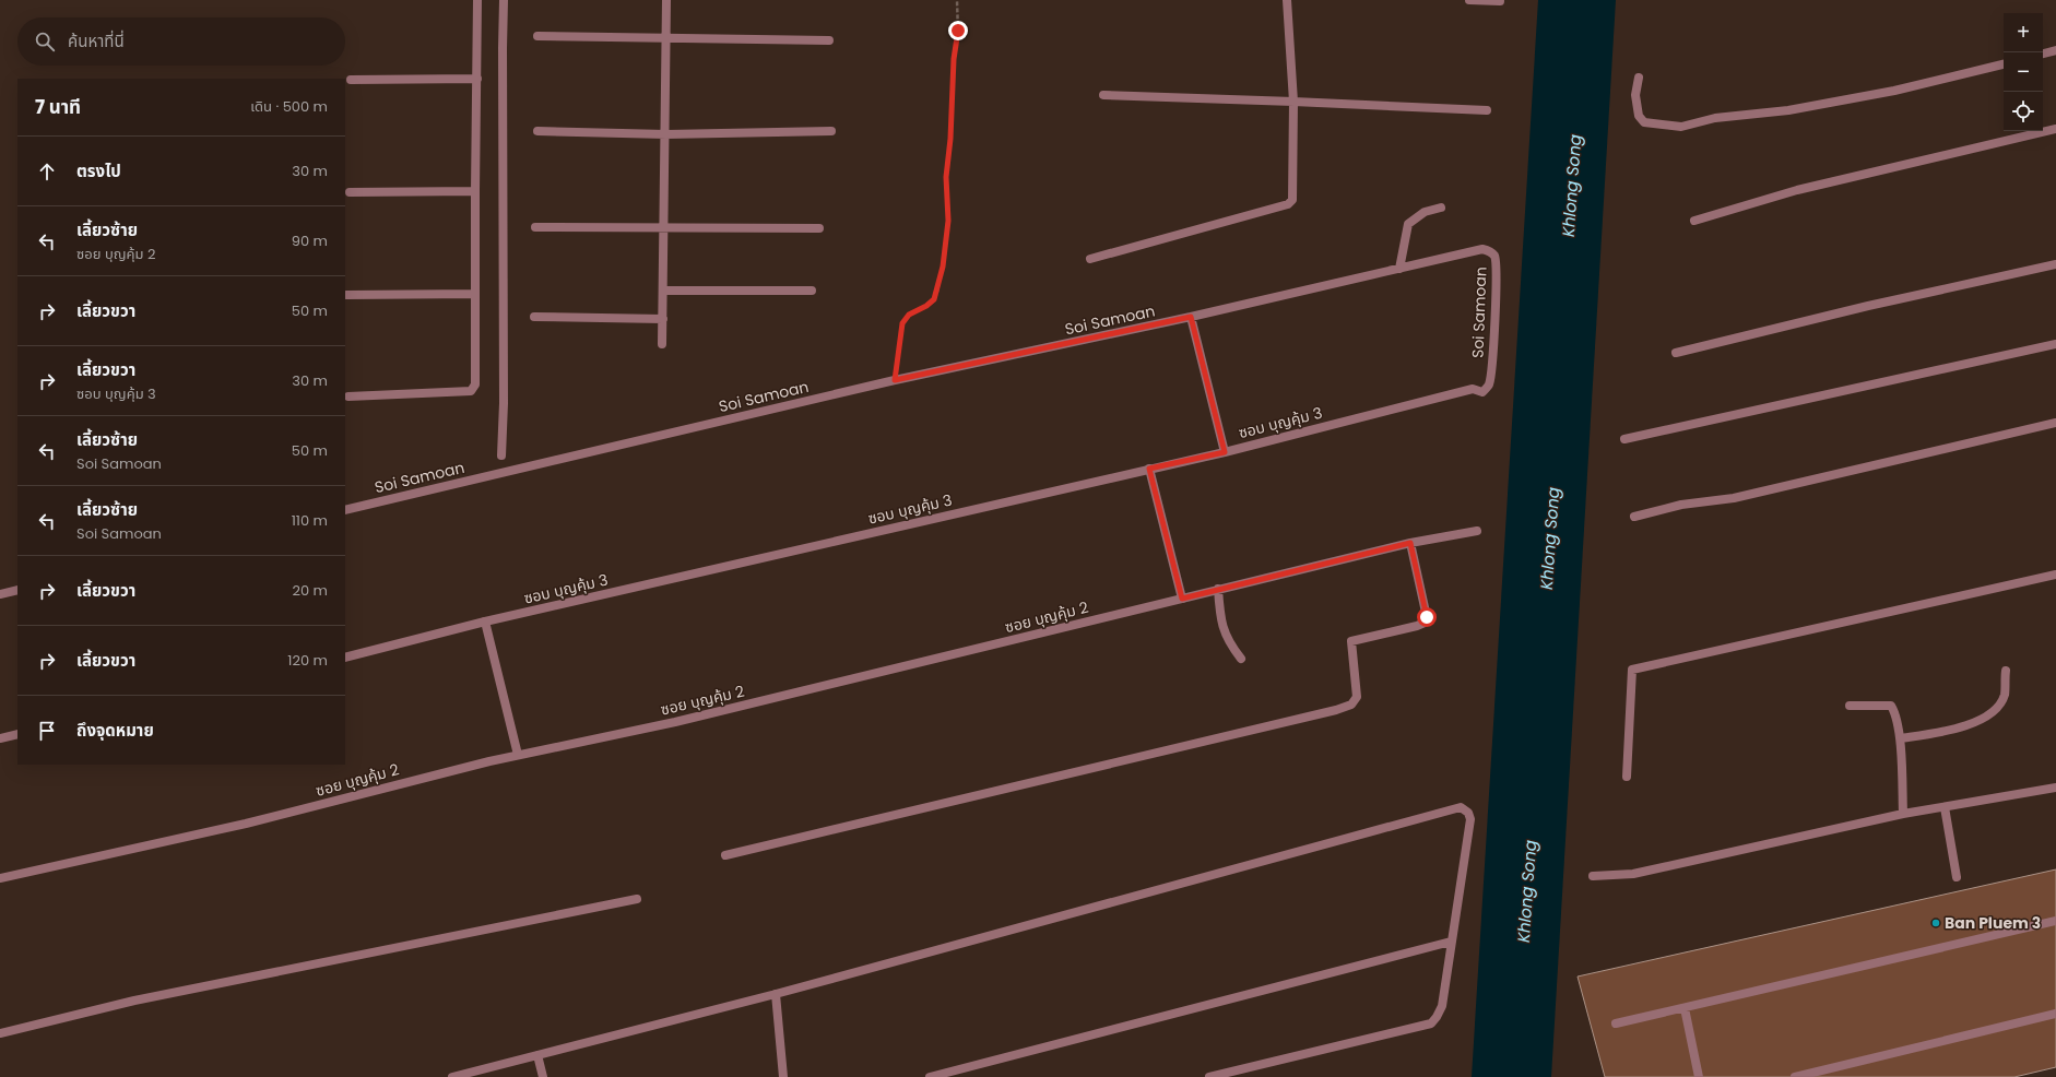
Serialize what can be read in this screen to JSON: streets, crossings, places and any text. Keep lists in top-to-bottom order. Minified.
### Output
{"streets":{"street":["Soi Samoan","ซอบ บุญคุ้ม 3","ซอย บุญคุ้ม 2"]},"crossings":[["Soi Samoan","ซอบ บุญคุ้ม 3"]],"water":["Khlong Song"],"places":["Ban Pluem 3"],"page":{"map_buttons":["+","−"],"search":"ค้นหาที่นี่","heading":["7 นาที","เดิน · 500 m"],"list":[["ตรงไป","30 m"],["เลี้ยวซ้าย","ซอย บุญคุ้ม 2","90 m"],["เลี้ยวขวา","50 m"],["เลี้ยวขวา","ซอบ บุญคุ้ม 3","30 m"],["เลี้ยวซ้าย","Soi Samoan","50 m"],["เลี้ยวซ้าย","Soi Samoan","110 m"],["เลี้ยวขวา","20 m"],["เลี้ยวขวา","120 m"],"ถึงจุดหมาย"]}}
